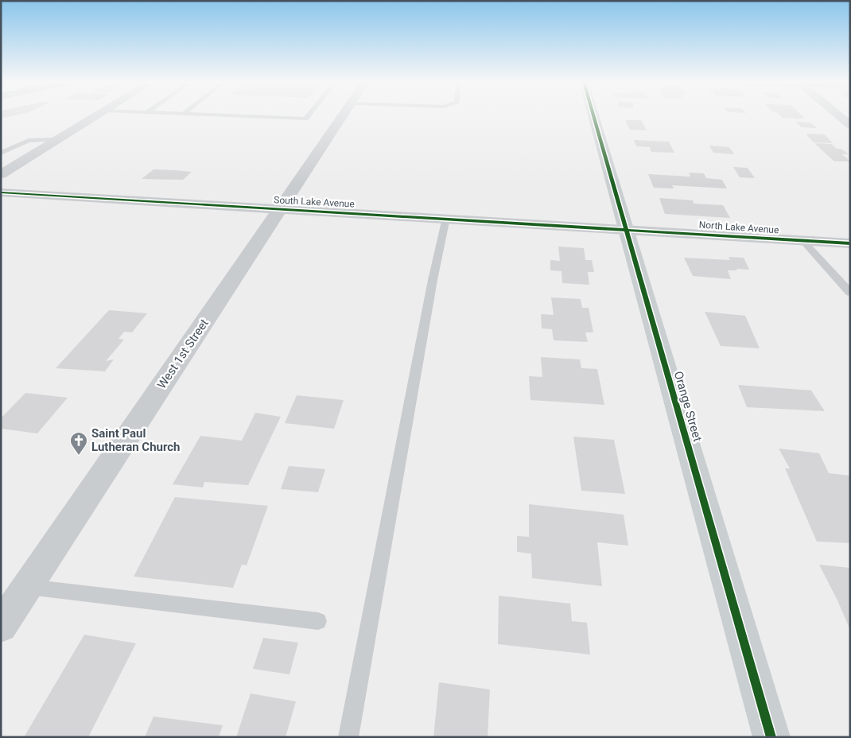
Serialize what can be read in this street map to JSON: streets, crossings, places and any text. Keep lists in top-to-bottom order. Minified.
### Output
{"streets":{"street":["South Lake Avenue","North Lake Avenue","West 1st Street","Orange Street"]},"crossings":[["South Lake Avenue","North Lake Avenue"],["South Lake Avenue","West 1st Street"],["South Lake Avenue","Orange Street"],["North Lake Avenue","Orange Street"]],"places":{"church":["Saint Paul Lutheran Church"]}}
